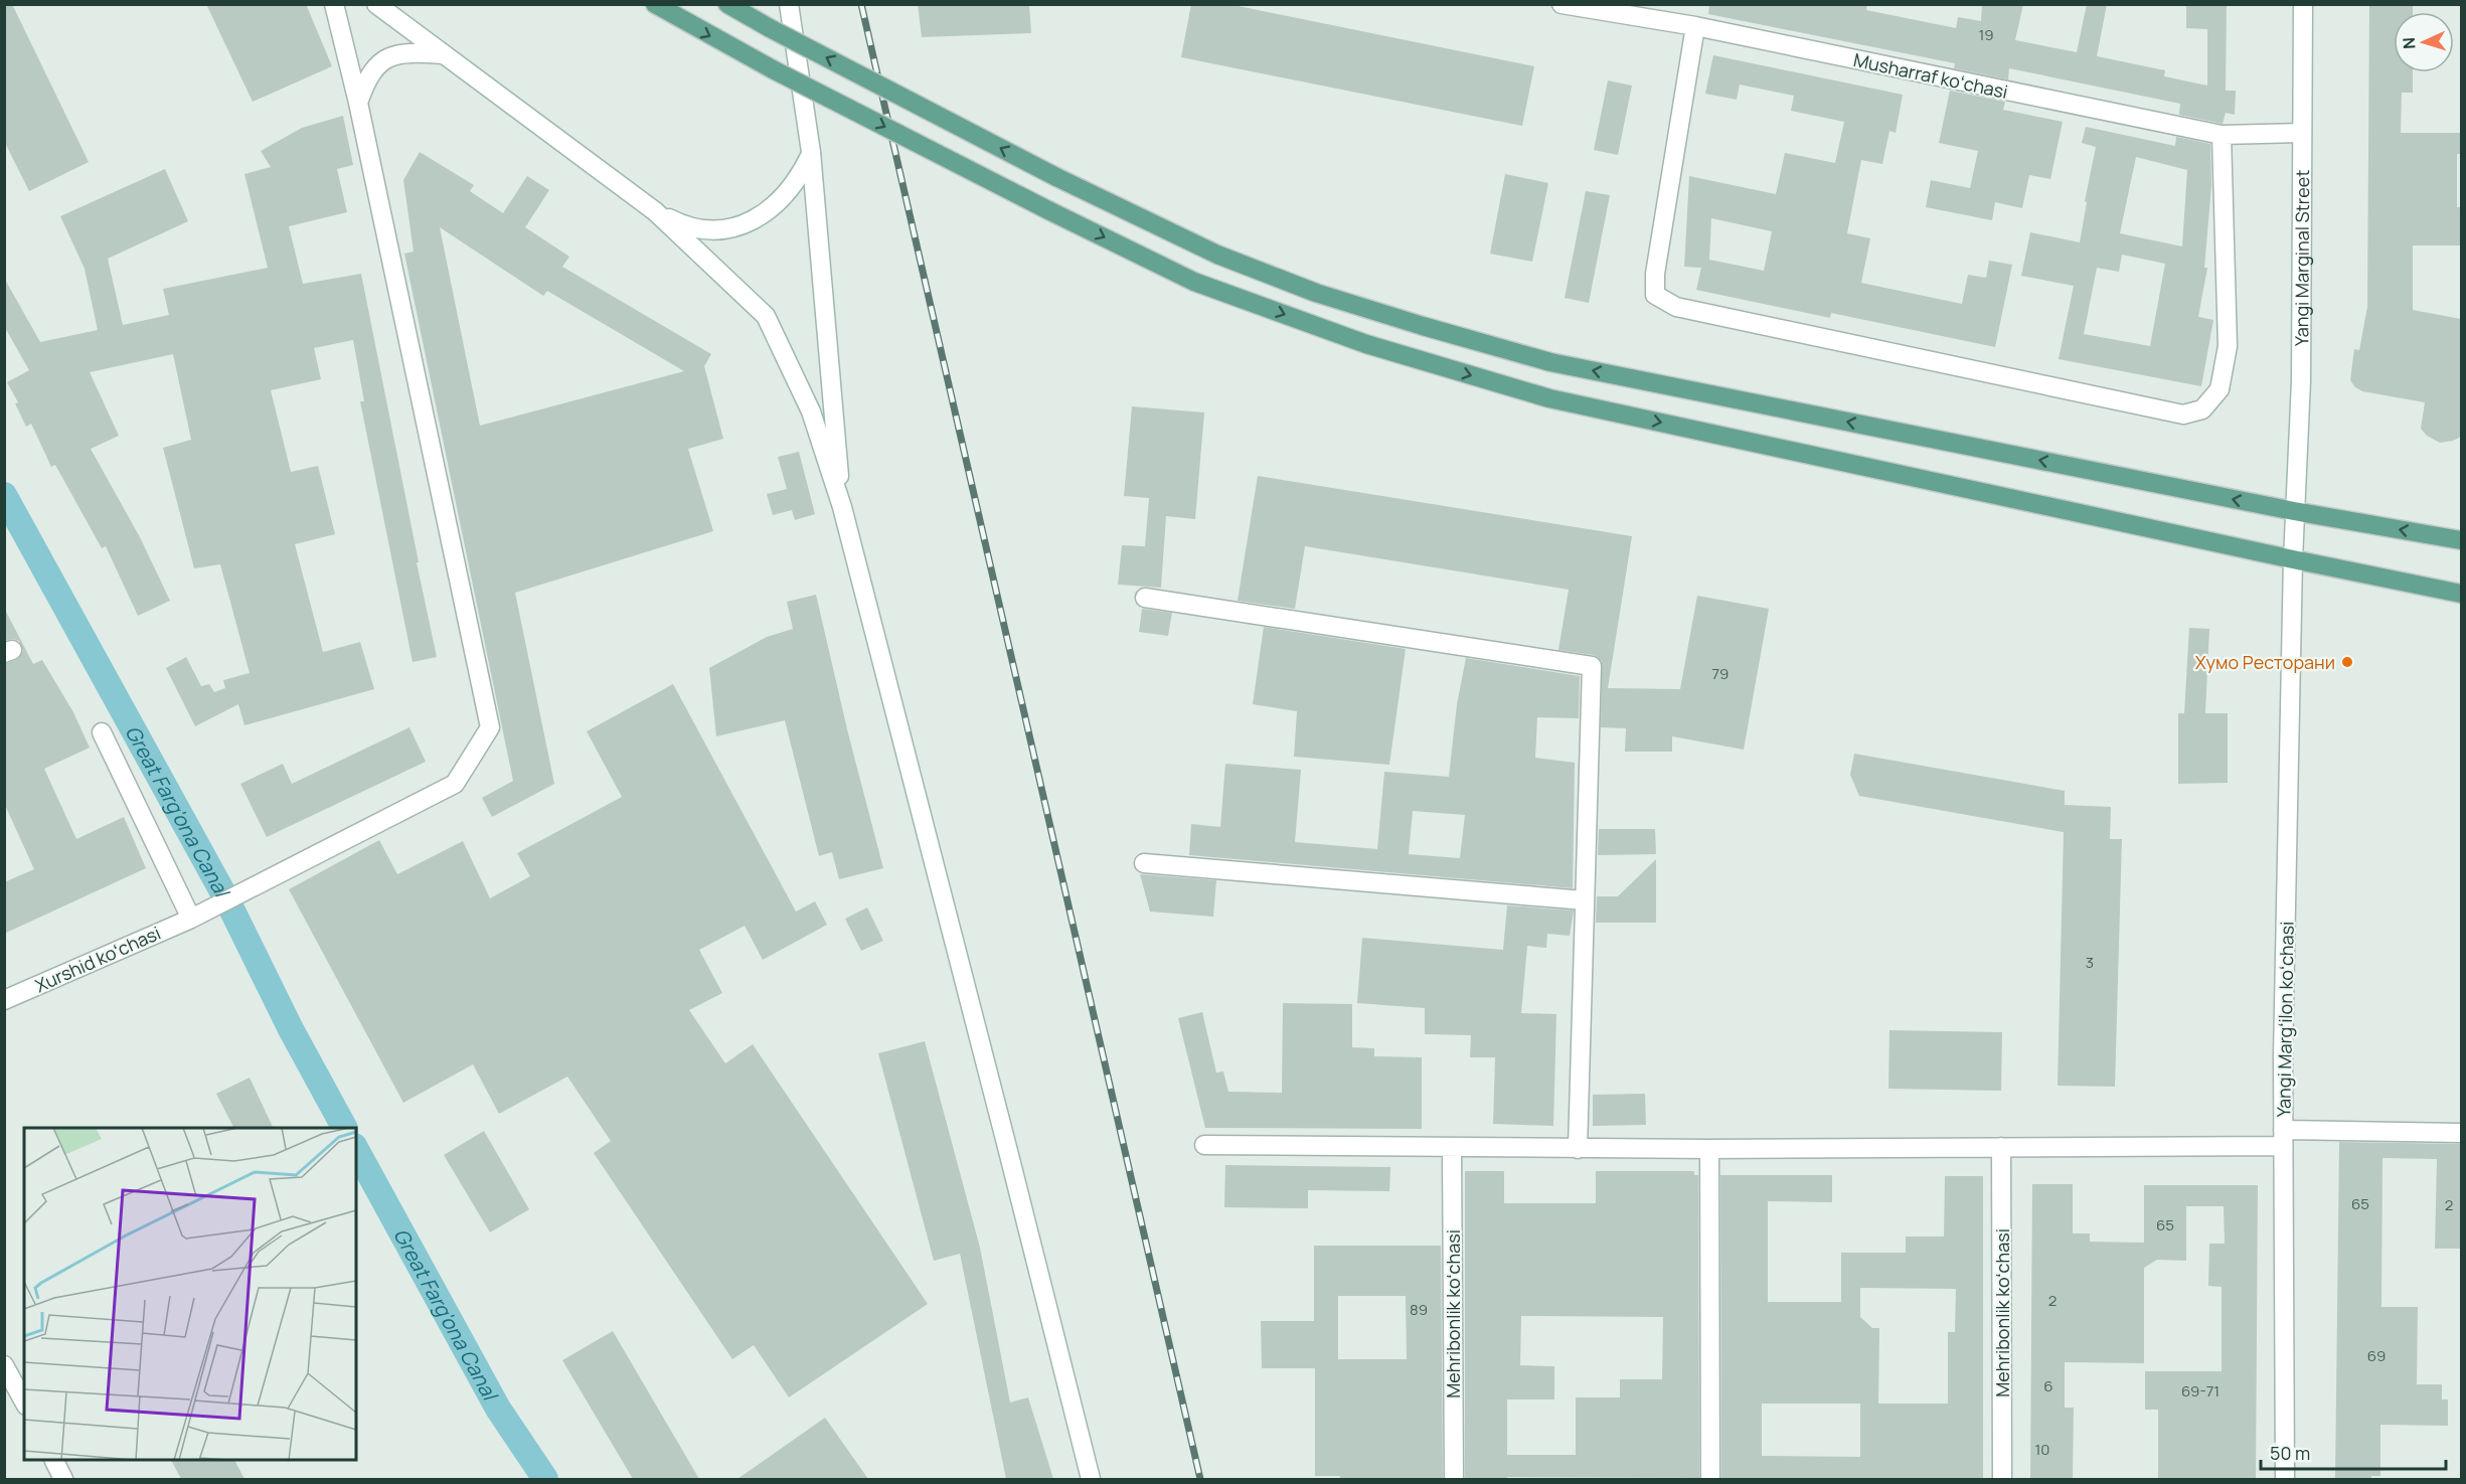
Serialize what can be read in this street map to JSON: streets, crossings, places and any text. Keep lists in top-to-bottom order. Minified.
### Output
{"streets":{"street":["Musharraf koʻchasi","Yangi Marginal Street","Xurshid koʻchasi","Yangi Margʻilon koʻchasi","Mehribonlik koʻchasi"]},"crossings":[["Musharraf koʻchasi","Yangi Marginal Street"],["Yangi Marginal Street","Yangi Margʻilon koʻchasi"]],"water":["Great Farg'ona Canal"],"places":["Хумо Ресторани"],"house_numbers":["19","79","3","65","2","65","2","89","69","6","69-71","10"],"scale_bar":"50 m","north":"left"}
